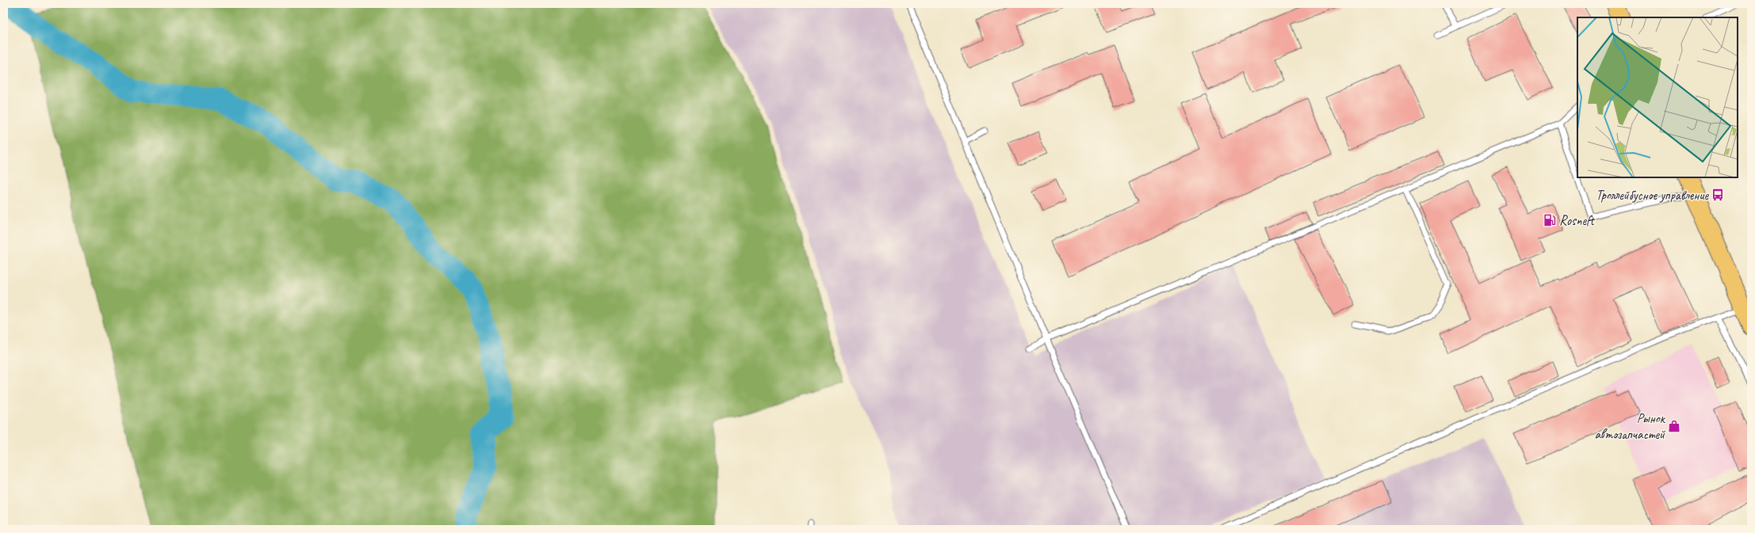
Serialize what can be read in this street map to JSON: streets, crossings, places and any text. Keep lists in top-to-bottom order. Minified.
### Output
{"places":{"bus stop":["Троллейбусное управление"],"fuel station":["Rosneft"],"shop":["Рынок автозапчастей"]}}
